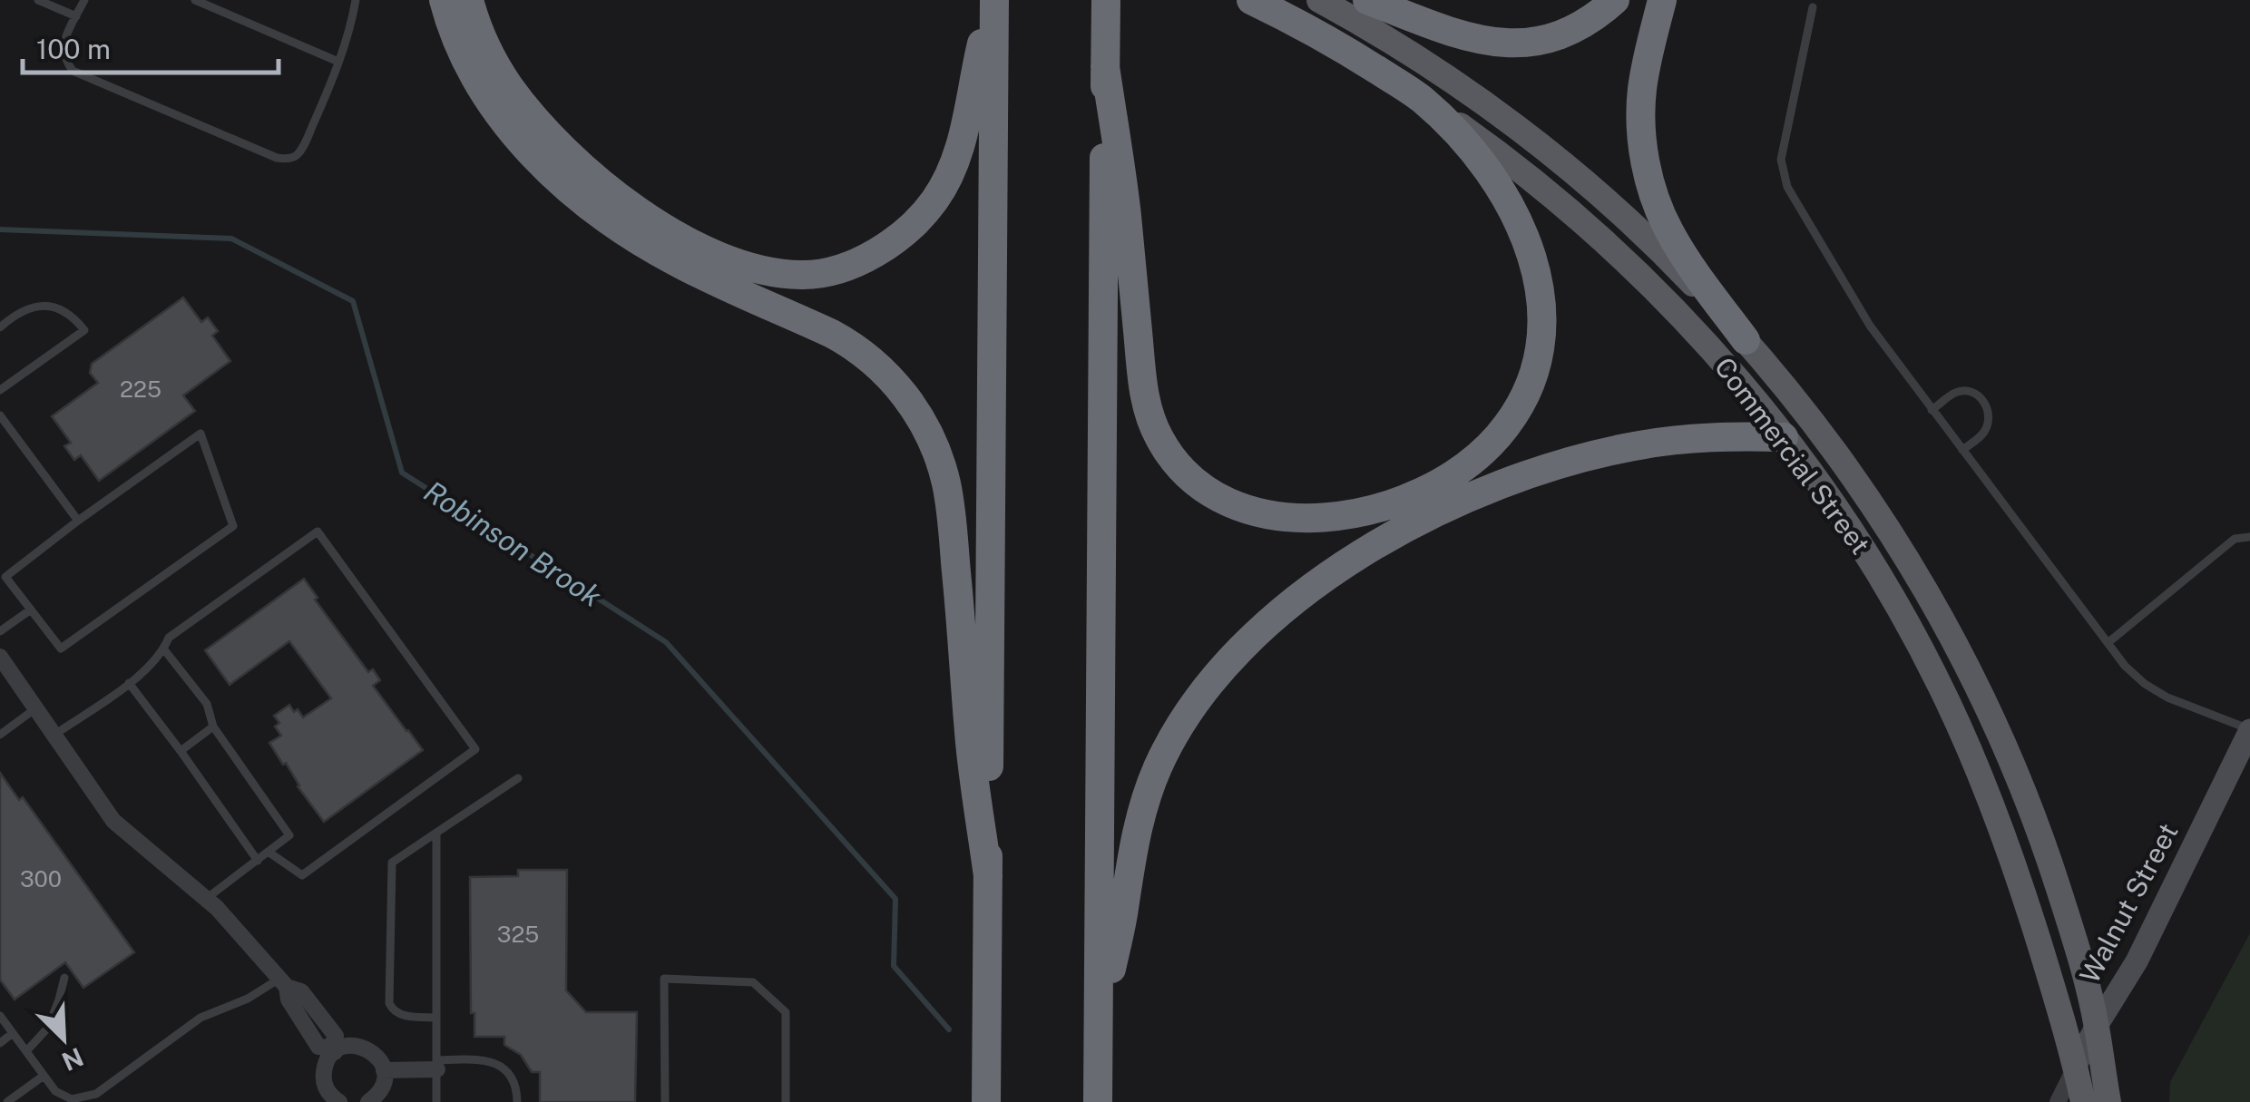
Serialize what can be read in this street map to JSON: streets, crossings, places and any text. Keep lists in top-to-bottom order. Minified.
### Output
{"streets":{"highway":["Commercial Street"],"street":["Walnut Street"]},"crossings":[["Commercial Street","Walnut Street"]],"water":["Robinson Brook"],"house_numbers":["225","300","325"],"scale_bar":"100 m","north":"bottom right"}
